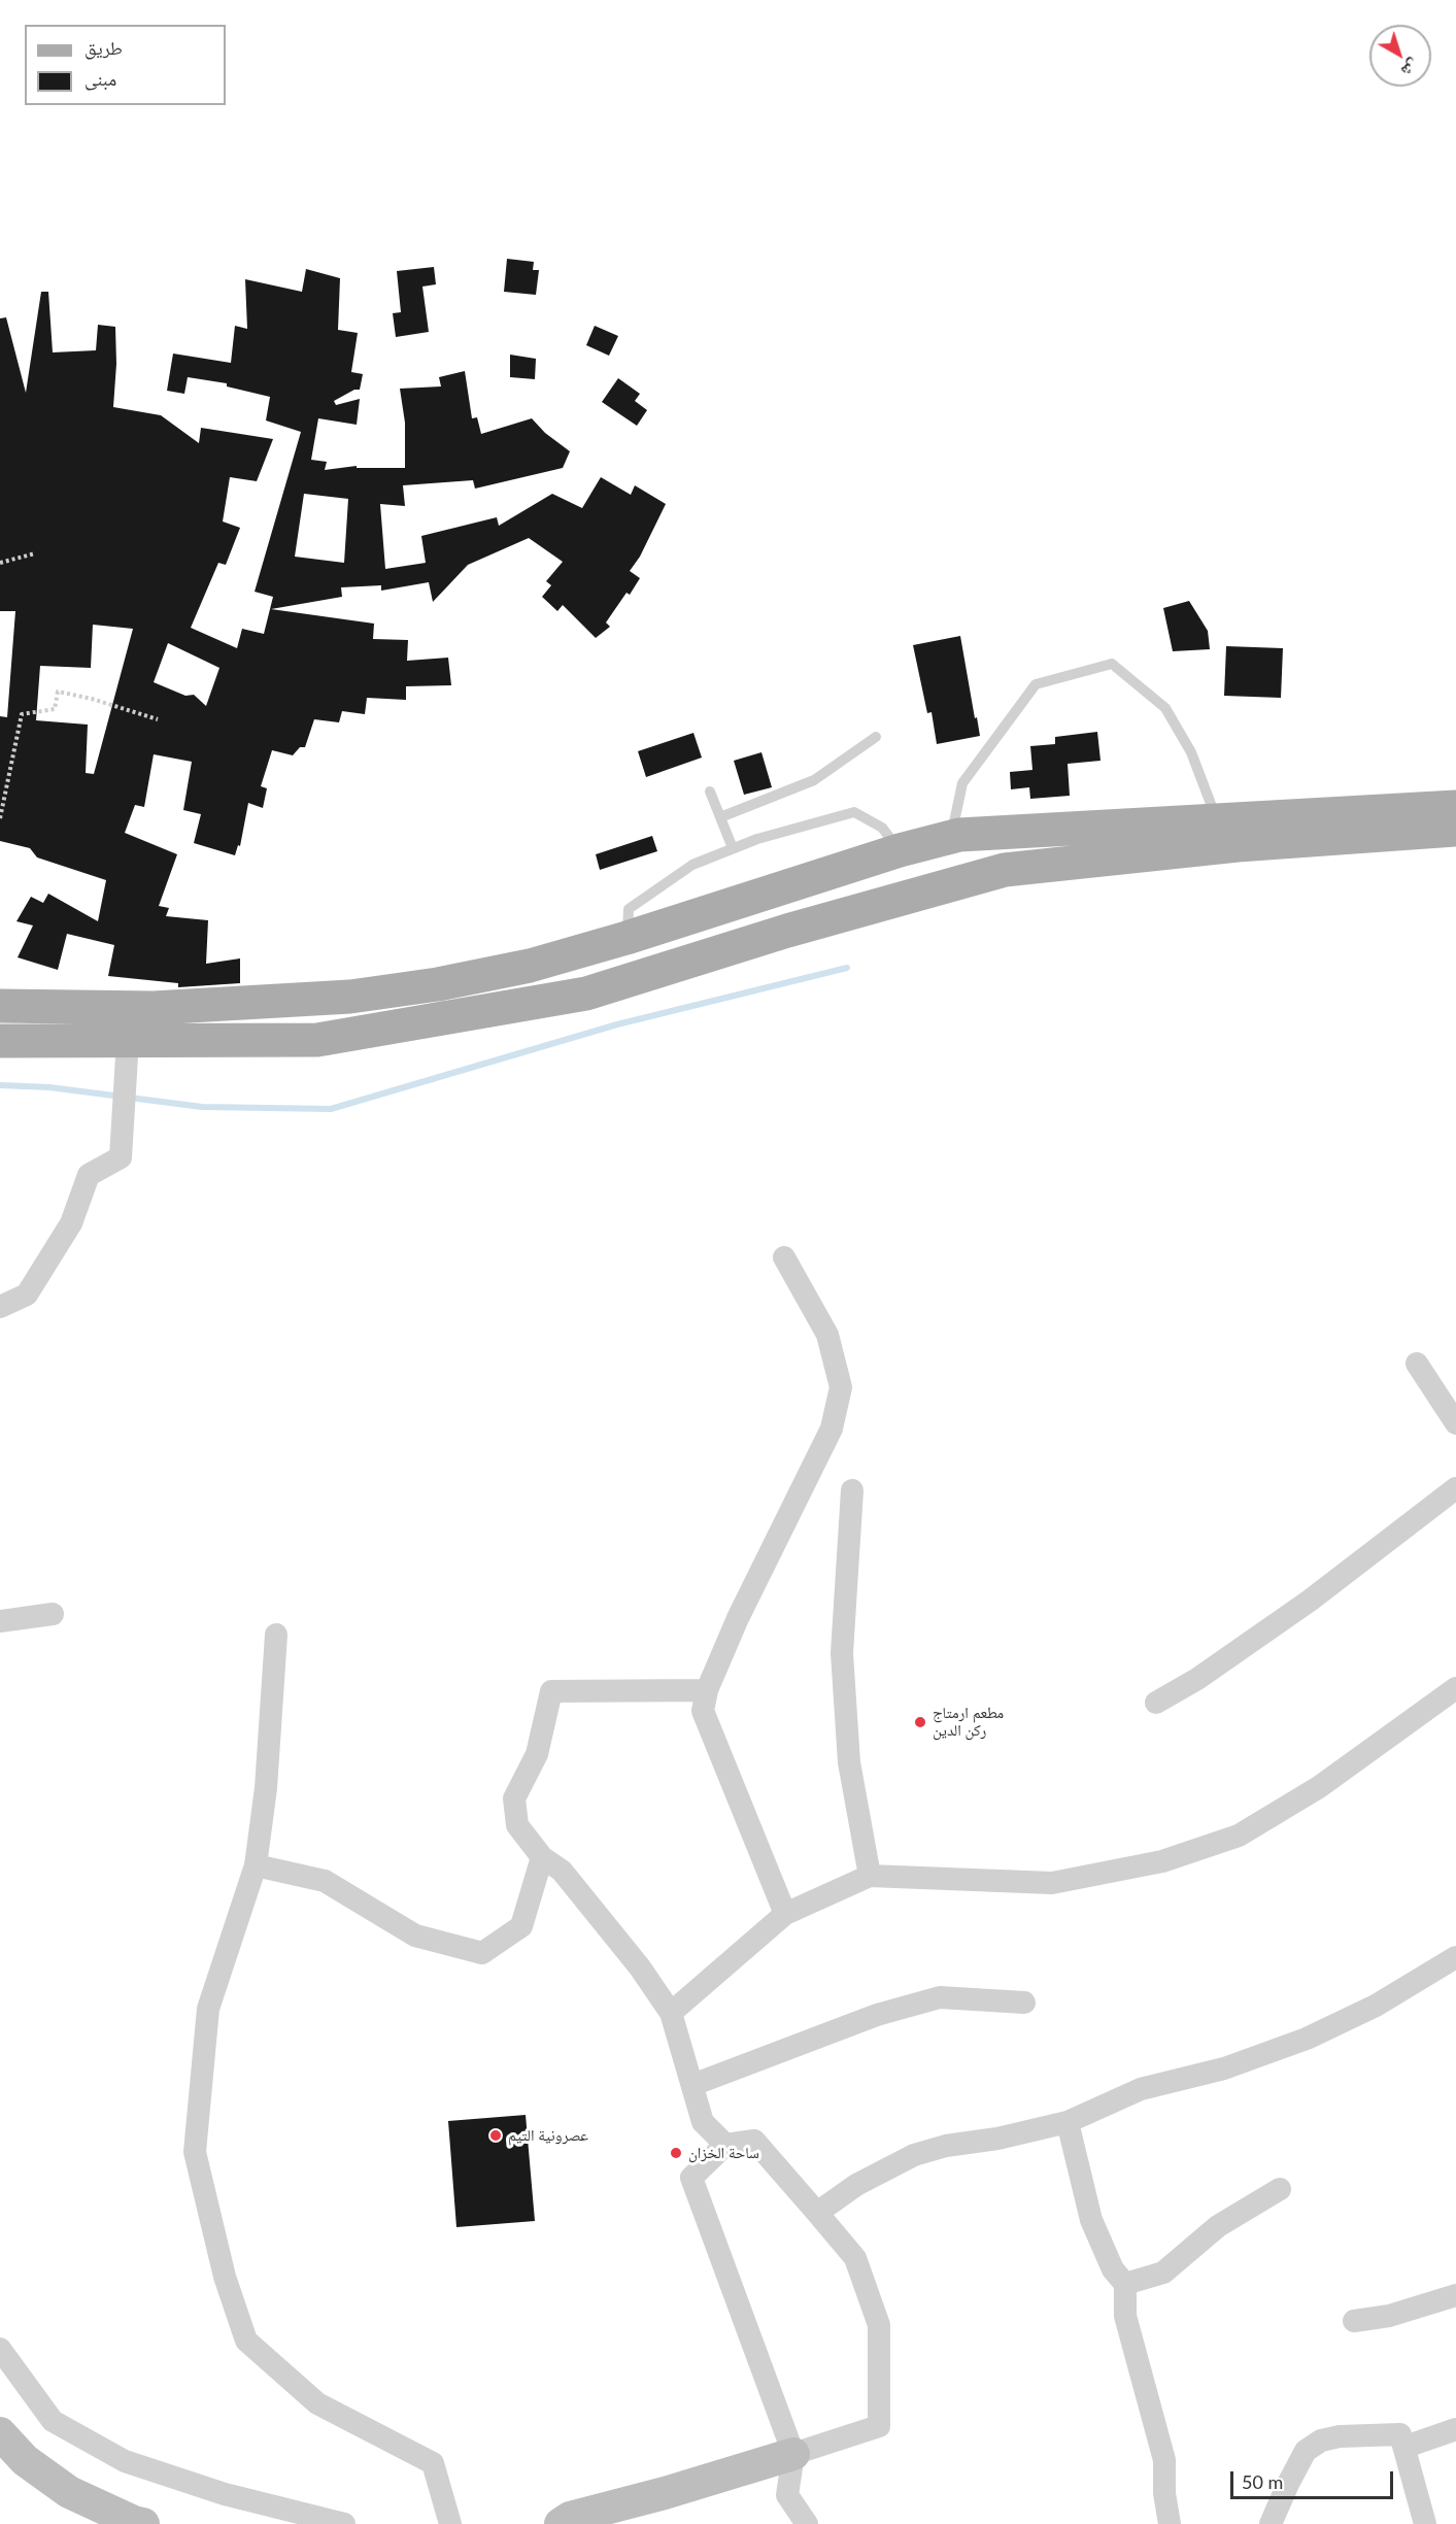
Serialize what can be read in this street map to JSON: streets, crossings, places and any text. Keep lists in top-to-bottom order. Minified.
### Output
{"places":["مطعم ارمتاج ركن الدين","عصرونية التيم","ساحة الخزان"],"legend":["طريق","مبنى"],"scale_bar":"50 m","north":"bottom right"}
